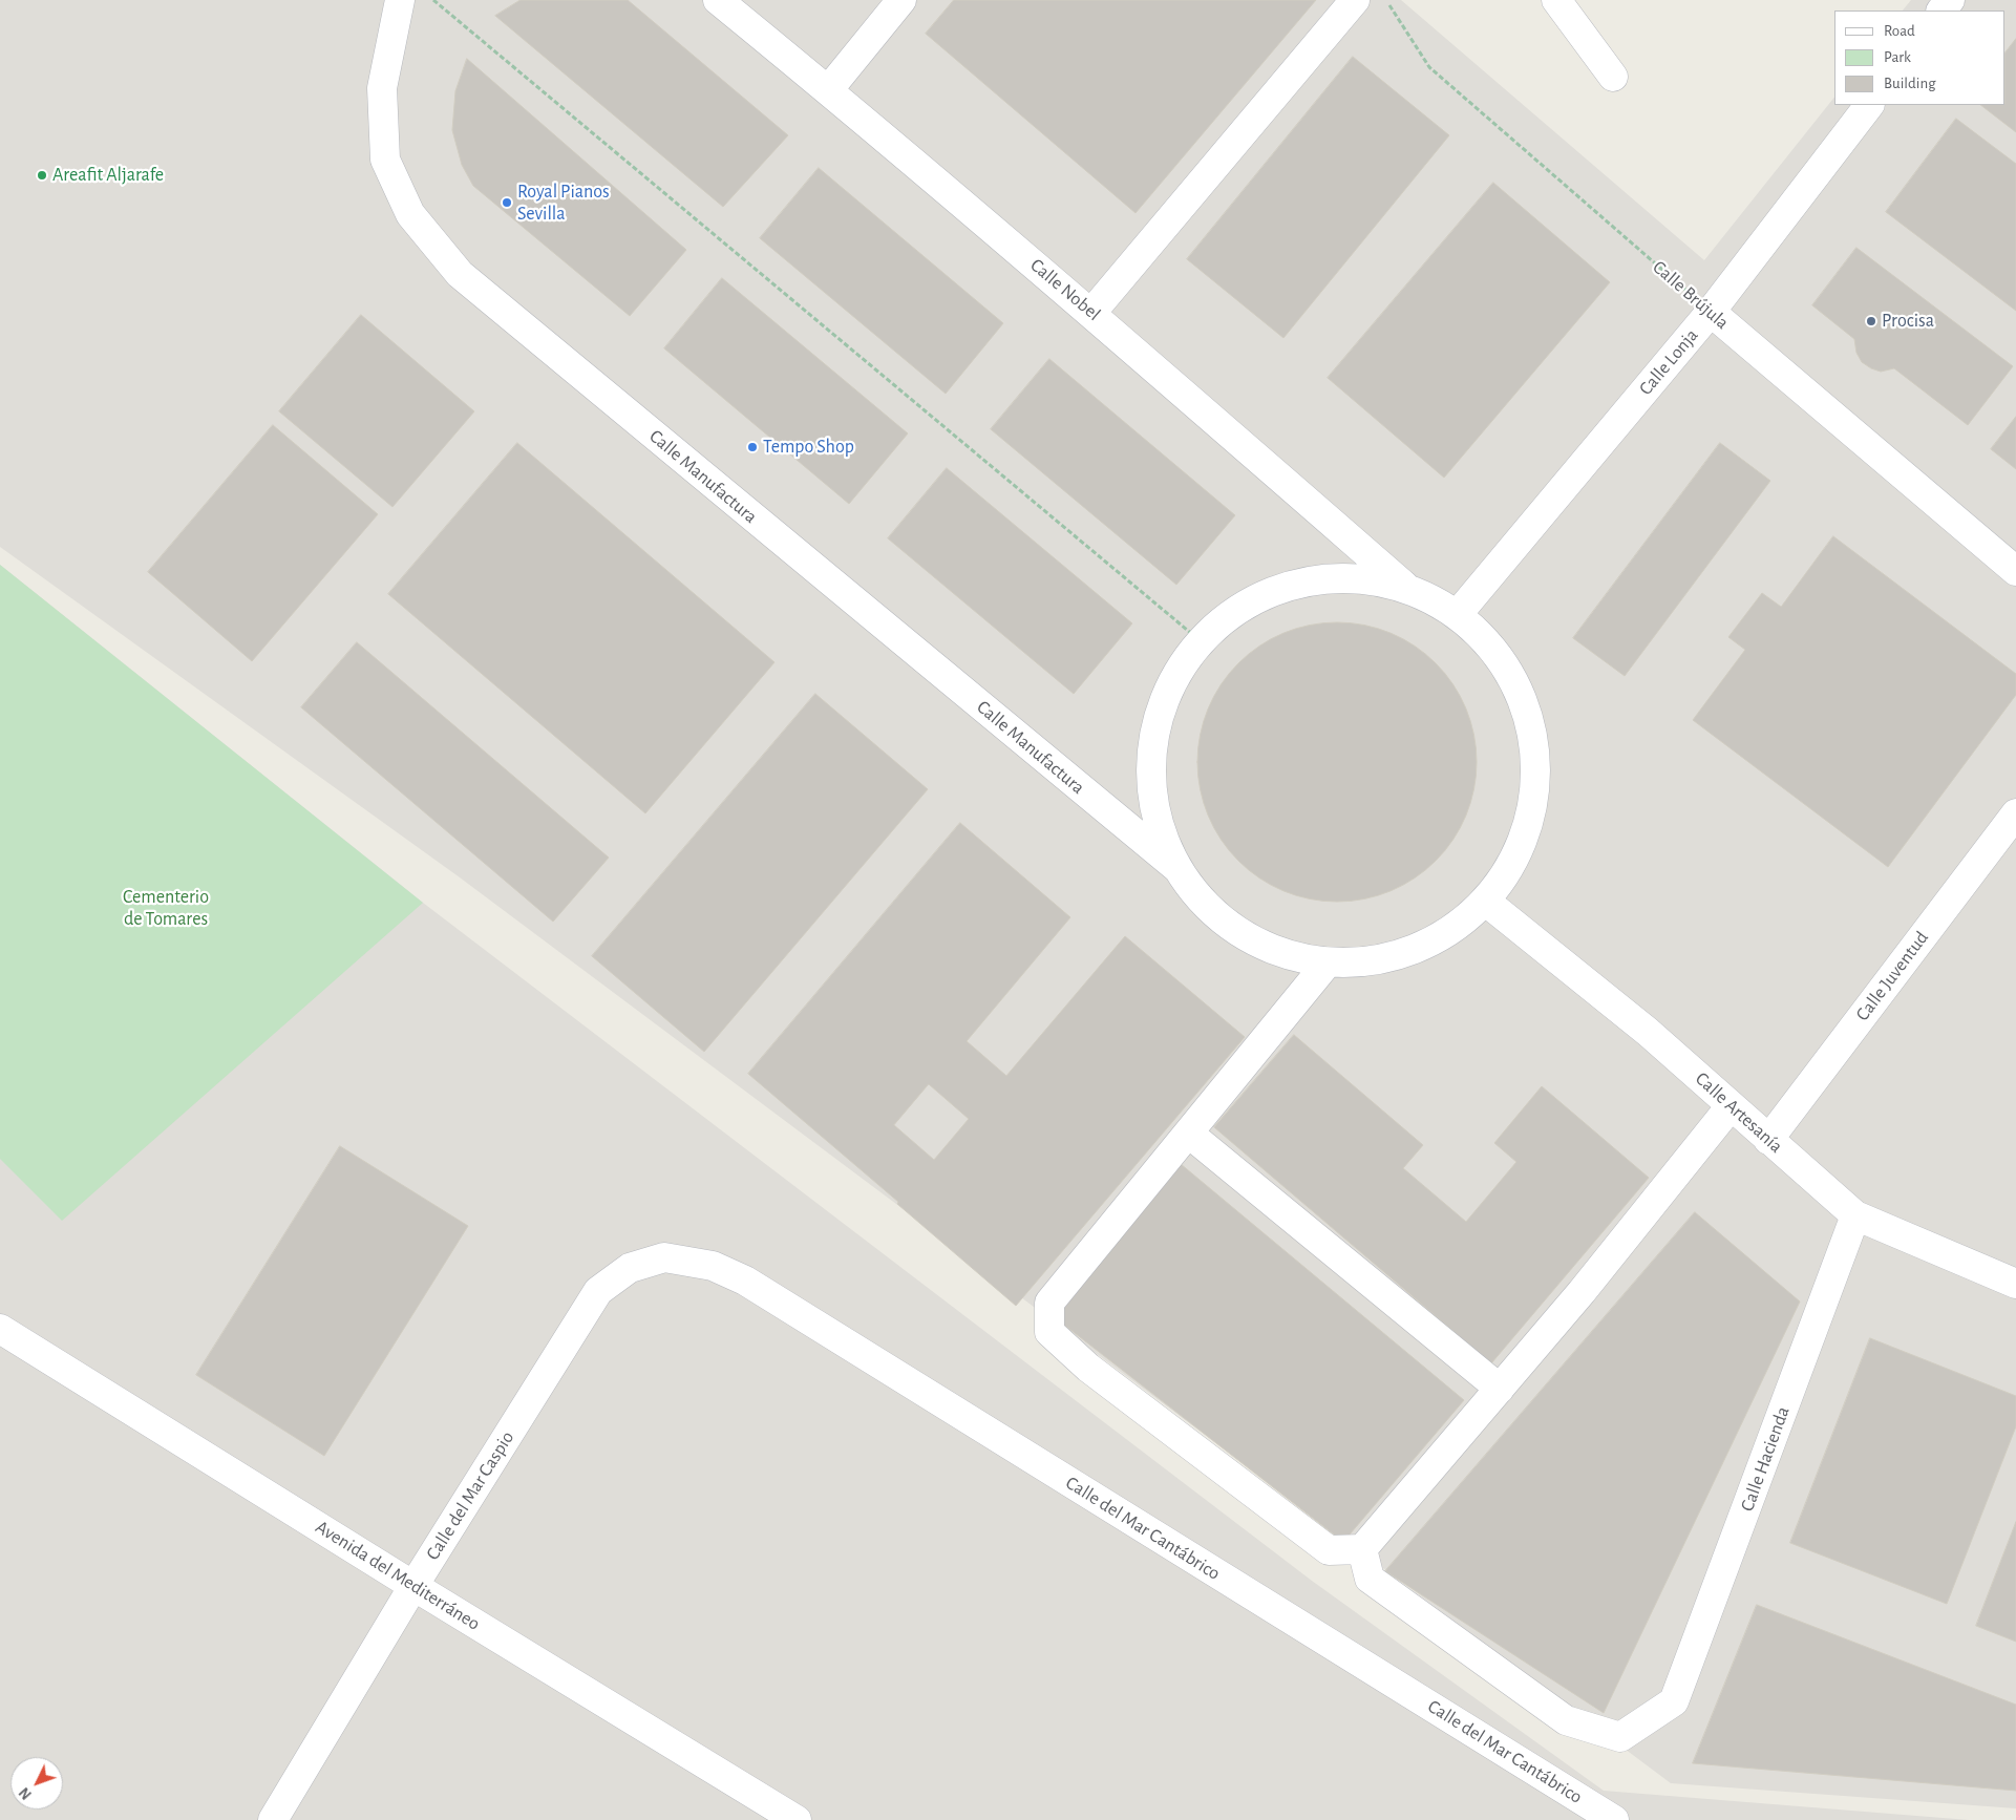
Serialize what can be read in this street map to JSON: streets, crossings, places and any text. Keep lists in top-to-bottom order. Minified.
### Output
{"streets":{"street":["Calle Nobel","Calle Brújula","Calle Lonja","Calle Manufactura","Calle Juventud","Calle Artesanía","Calle Hacienda","Calle del Mar Caspio","Calle del Mar Cantábrico","Avenida del Mediterráneo"]},"crossings":[["Calle Brújula","Calle Lonja"],["Calle Juventud","Calle Artesanía"],["Calle Artesanía","Calle Hacienda"],["Calle del Mar Caspio","Calle del Mar Cantábrico"],["Calle del Mar Caspio","Avenida del Mediterráneo"]],"parks":["Cementerio de Tomares"],"places":["Areafit Aljarafe","Royal Pianos Sevilla","Procisa","Tempo Shop"],"legend":["Road","Park","Building"],"north":"bottom left"}
